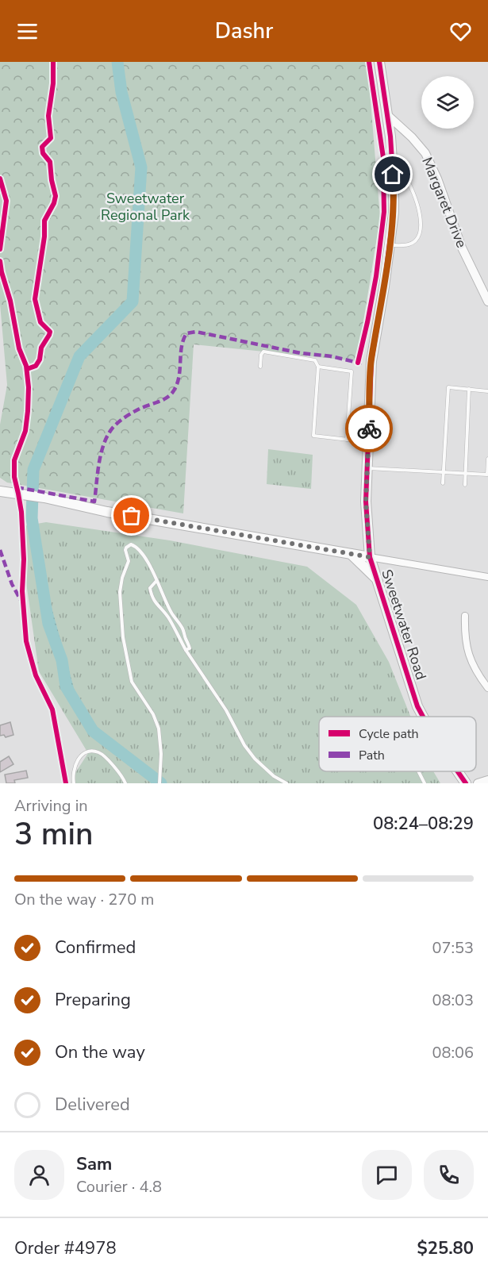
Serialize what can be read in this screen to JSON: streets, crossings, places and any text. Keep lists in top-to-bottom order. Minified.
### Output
{"streets":{"main road":["Sweetwater Road"],"street":["Margaret Drive"]},"crossings":[["Margaret Drive","Sweetwater Road"]],"parks":["Sweetwater Regional Park"],"legend":["Cycle path","Path"],"page":{"header":"Dashr","heading":["3 min","Arriving in","08:24–08:29"],"panel":["Sam","Courier · 4.8","Order #4978","$25.80"],"bar":"On the way · 270 m","list":[["Confirmed","07:53"],["Preparing","08:03"],["On the way","08:06"],"Delivered"]}}
